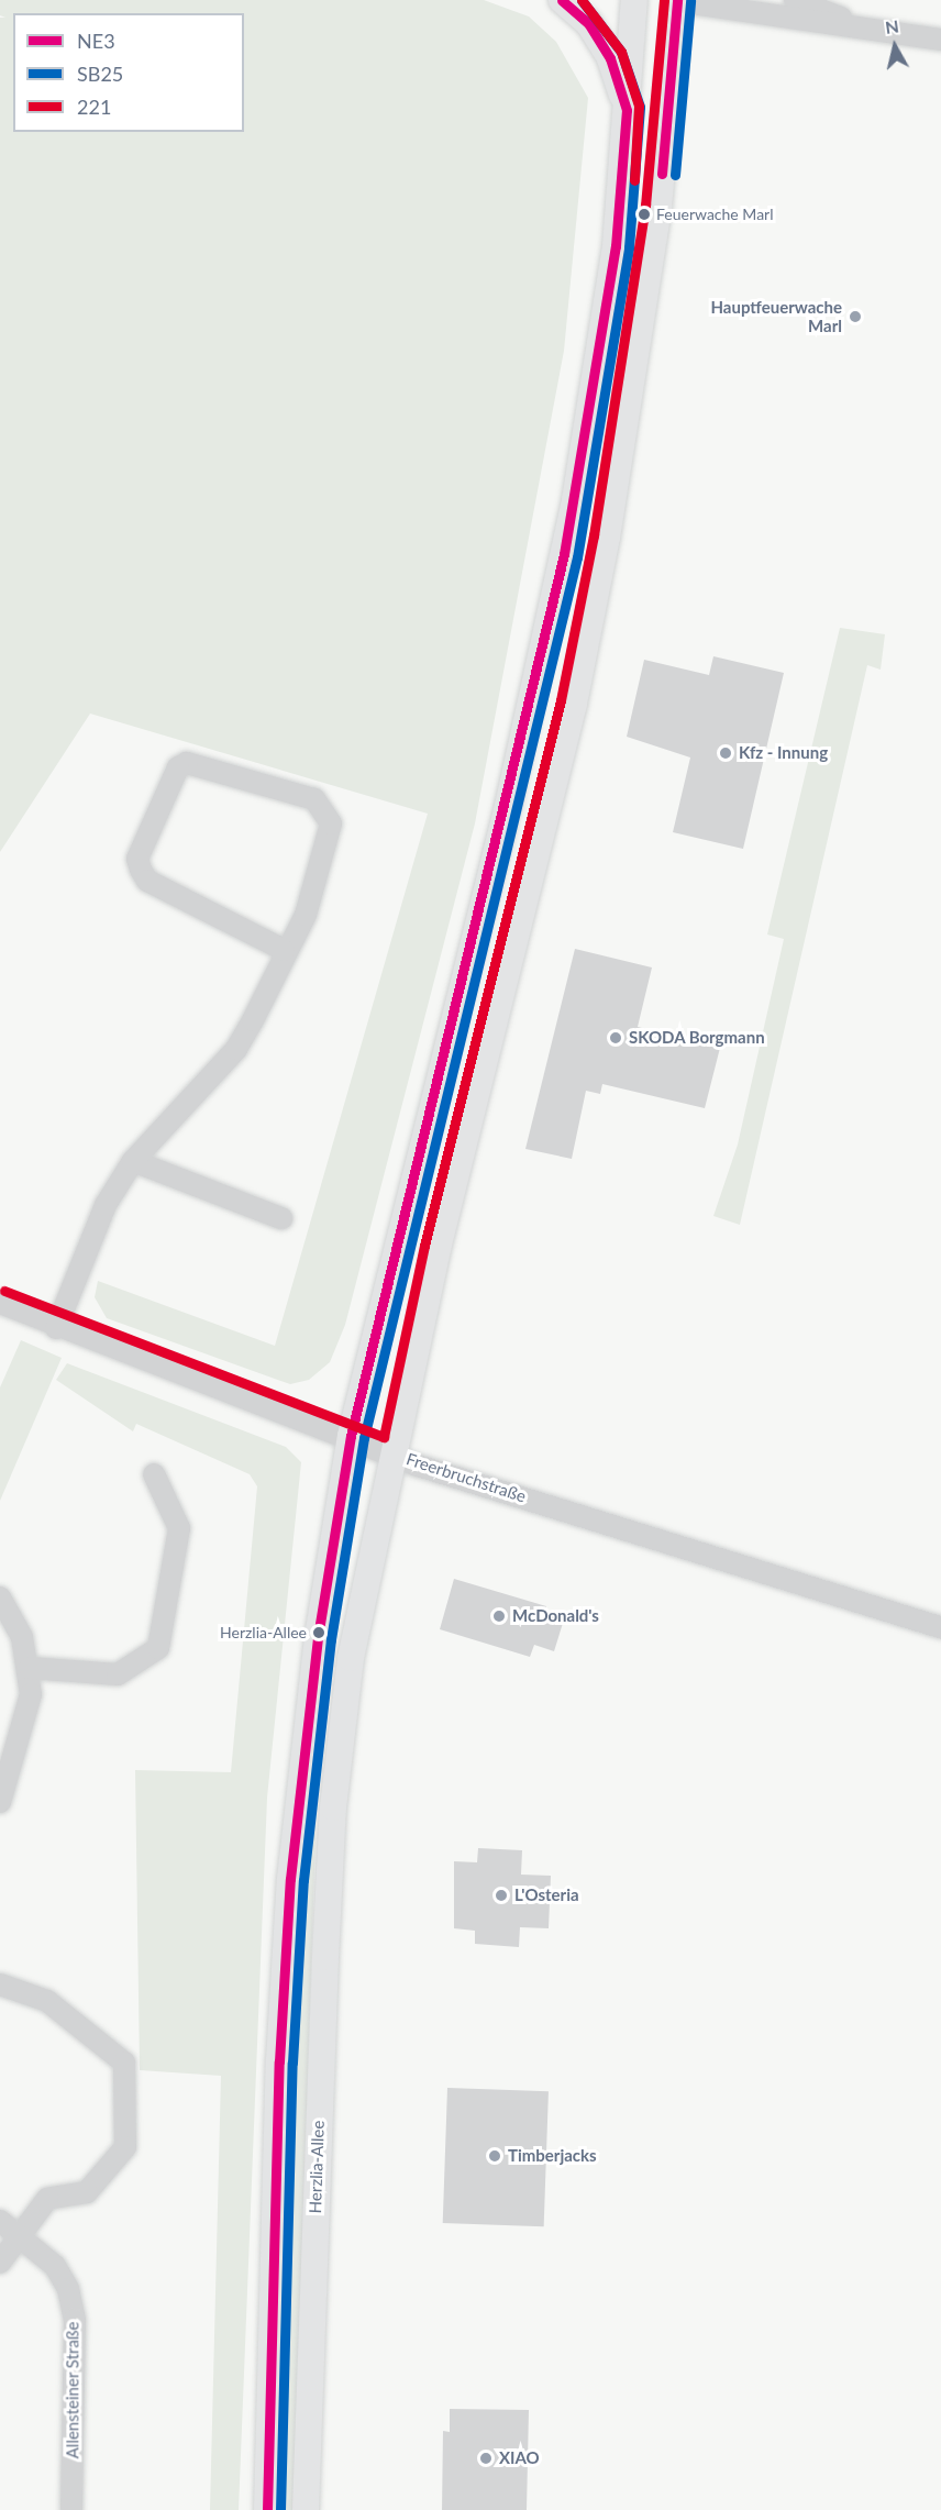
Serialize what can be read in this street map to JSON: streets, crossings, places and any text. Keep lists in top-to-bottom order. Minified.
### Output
{"streets":{"main road":["Herzlia-Allee"],"street":["Freerbruchstraße","Allensteiner Straße"]},"crossings":[["Freerbruchstraße","Herzlia-Allee"]],"places":["Feuerwache Marl","Hauptfeuerwache Marl","Kfz - Innung","SKODA Borgmann","McDonald's","Herzlia-Allee","L'Osteria","Timberjacks","XIAO"],"lines":["transit line NE3","transit line SB25","transit line 221"],"legend":["NE3","SB25","221"],"north":"top"}
